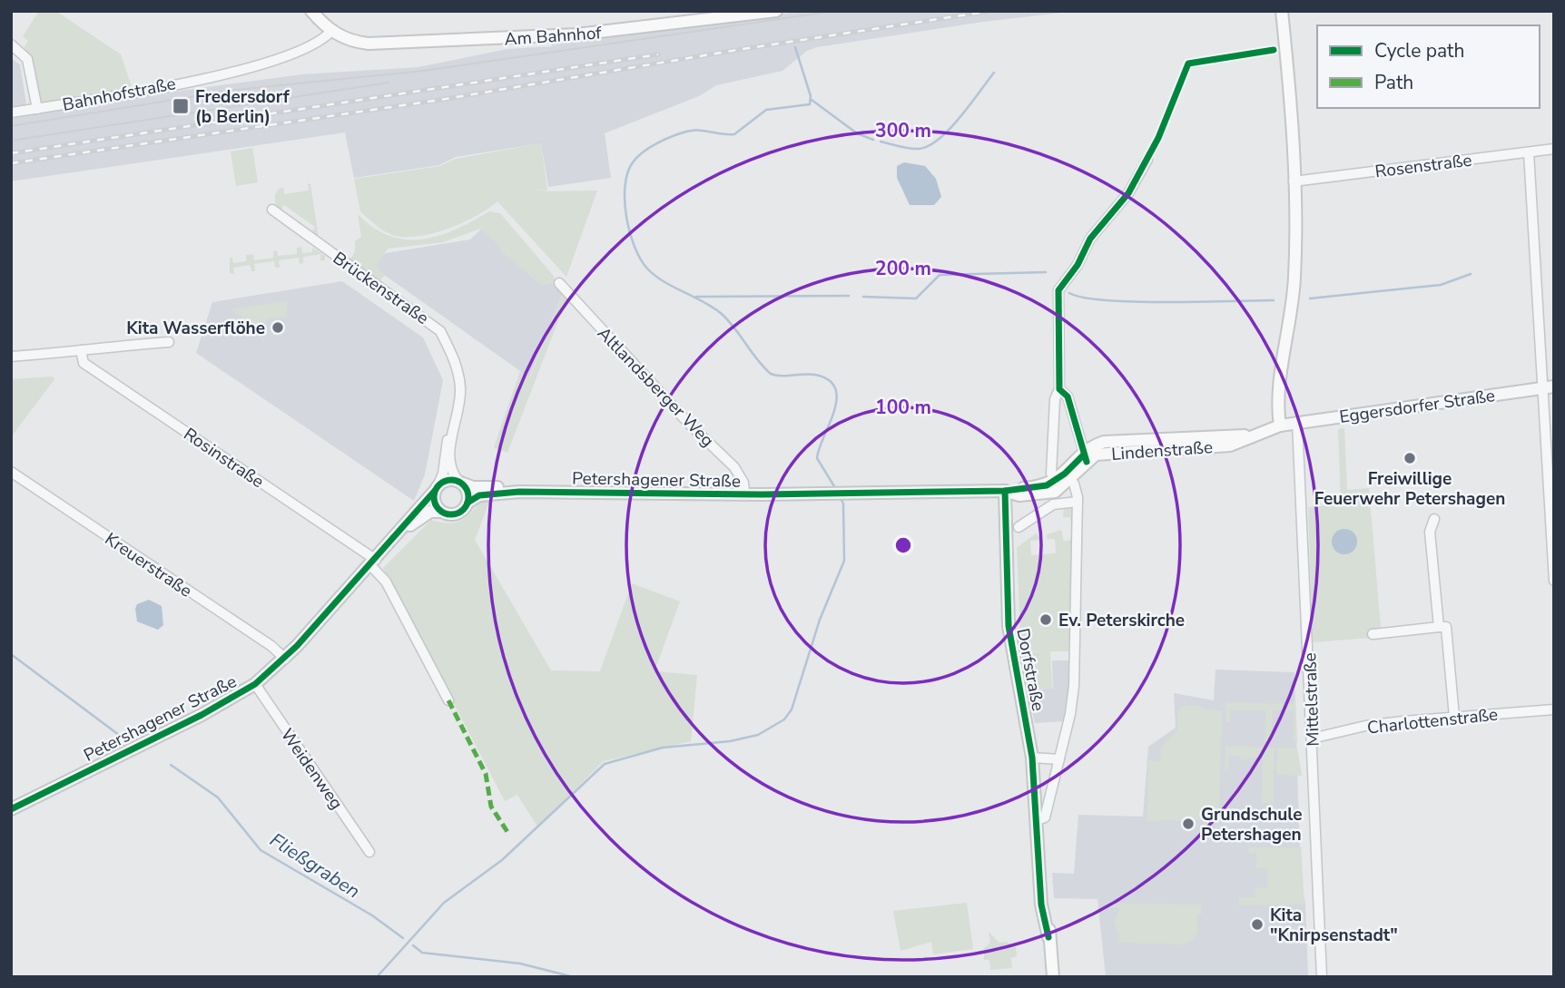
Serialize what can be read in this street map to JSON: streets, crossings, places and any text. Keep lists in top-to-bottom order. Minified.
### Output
{"streets":{"main road":["Am Bahnhof","Lindenstraße","Dorfstraße"],"street":["Bahnhofstraße","Rosenstraße","Brückenstraße","Altlandsberger Weg","Eggersdorfer Straße","Rosinstraße","Petershagener Straße","Kreuerstraße","Mittelstraße","Charlottenstraße","Weidenweg"]},"crossings":[["Am Bahnhof","Bahnhofstraße"],["Brückenstraße","Petershagener Straße"],["Altlandsberger Weg","Petershagener Straße"],["Eggersdorfer Straße","Lindenstraße"],["Eggersdorfer Straße","Mittelstraße"],["Lindenstraße","Petershagener Straße"],["Lindenstraße","Dorfstraße"],["Rosinstraße","Petershagener Straße"],["Petershagener Straße","Kreuerstraße"],["Petershagener Straße","Dorfstraße"],["Petershagener Straße","Weidenweg"],["Mittelstraße","Charlottenstraße"]],"water":["Fließgraben"],"places":{"transit":["Fredersdorf (b Berlin)"],"other":["Kita Wasserflöhe","Freiwillige Feuerwehr Petershagen","Ev. Peterskirche","Grundschule Petershagen","Kita \"Knirpsenstadt\""]},"legend":["Cycle path","Path"],"rings":["300 m","200 m","100 m"]}
